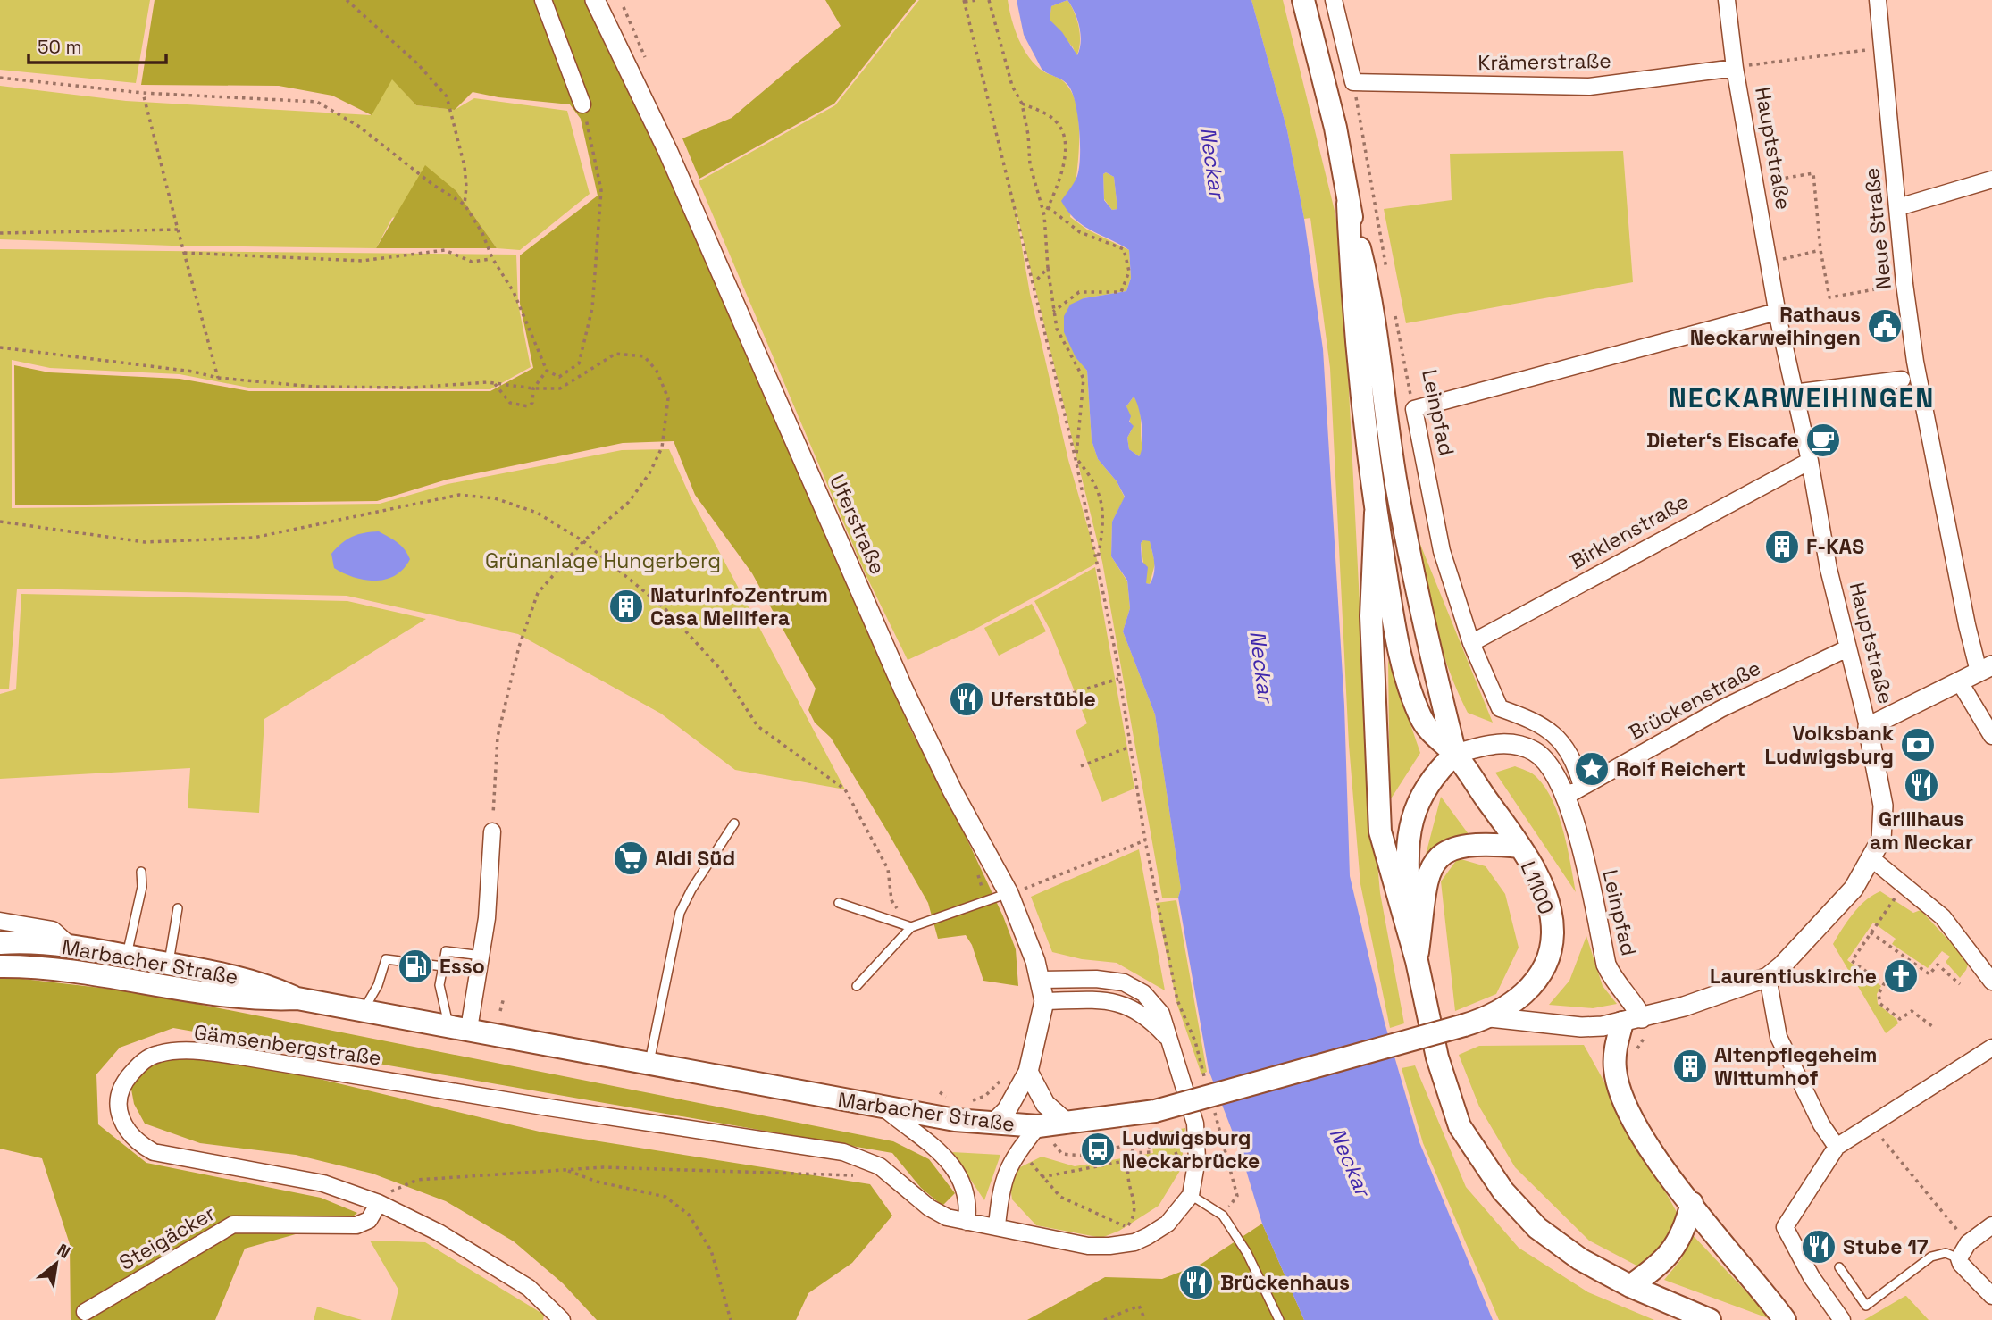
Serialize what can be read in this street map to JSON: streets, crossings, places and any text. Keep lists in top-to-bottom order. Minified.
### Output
{"streets":{"main road":["L1100","Marbacher Straße"],"street":["Krämerstraße","Hauptstraße","Neue Straße","Leinpfad","Uferstraße","Birklenstraße","Brückenstraße","Gämsenbergstraße","Steigäcker"]},"crossings":[["Krämerstraße","Hauptstraße"],["Hauptstraße","Leinpfad"],["Hauptstraße","Birklenstraße"],["Hauptstraße","Brückenstraße"],["Hauptstraße","L1100"],["Hauptstraße","Marbacher Straße"],["Leinpfad","Birklenstraße"],["Leinpfad","Brückenstraße"],["Uferstraße","Marbacher Straße"],["L1100","Marbacher Straße"],["Gämsenbergstraße","Steigäcker"]],"districts":["NECKARWEIHINGEN"],"water":["Neckar"],"parks":["Grünanlage Hungerberg"],"places":{"public building":["Rathaus Neckarweihingen"],"cafe":["Dieter‘s Eiscafe"],"building":["F-KAS","NaturInfoZentrum Casa Mellifera","Altenpflegeheim Wittumhof"],"restaurant":["Uferstüble","Grillhaus am Neckar","Stube 17","Brückenhaus"],"bank":["Volksbank Ludwigsburg"],"place":["Rolf Reichert"],"supermarket":["Aldi Süd"],"fuel station":["Esso"],"church":["Laurentiuskirche"],"bus stop":["Ludwigsburg Neckarbrücke"]},"scale_bar":"50 m","north":"top right"}
